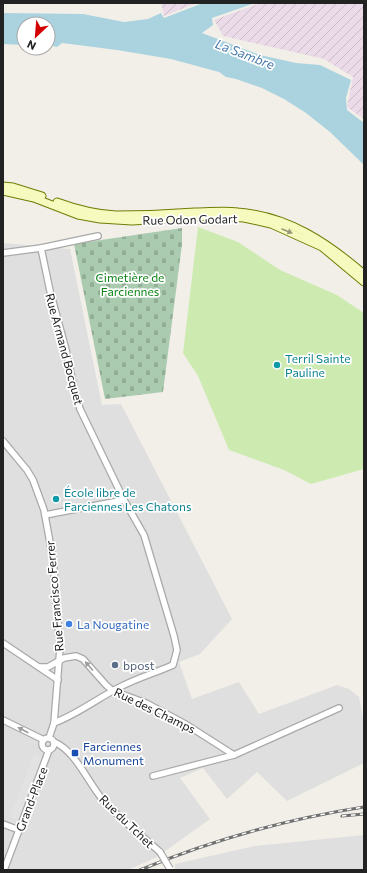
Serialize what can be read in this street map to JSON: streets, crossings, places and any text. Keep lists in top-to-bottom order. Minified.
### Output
{"streets":{"main road":["Rue Odon Godart"],"street":["Rue Armand Bocquet","Rue Francisco Ferrer","Rue des Champs","Grand-Place","Rue du Tchet"]},"crossings":[["Rue Armand Bocquet","Rue Francisco Ferrer"],["Rue Armand Bocquet","Rue des Champs"],["Rue Francisco Ferrer","Rue des Champs"],["Rue Francisco Ferrer","Grand-Place"],["Rue Francisco Ferrer","Rue du Tchet"],["Grand-Place","Rue du Tchet"]],"water":["La Sambre"],"parks":["Cimetière de Farciennes"],"places":{"other":["Terril Sainte Pauline","École libre de Farciennes Les Chatons","La Nougatine","bpost"],"transit":["Farciennes Monument"]},"north":"bottom left"}
